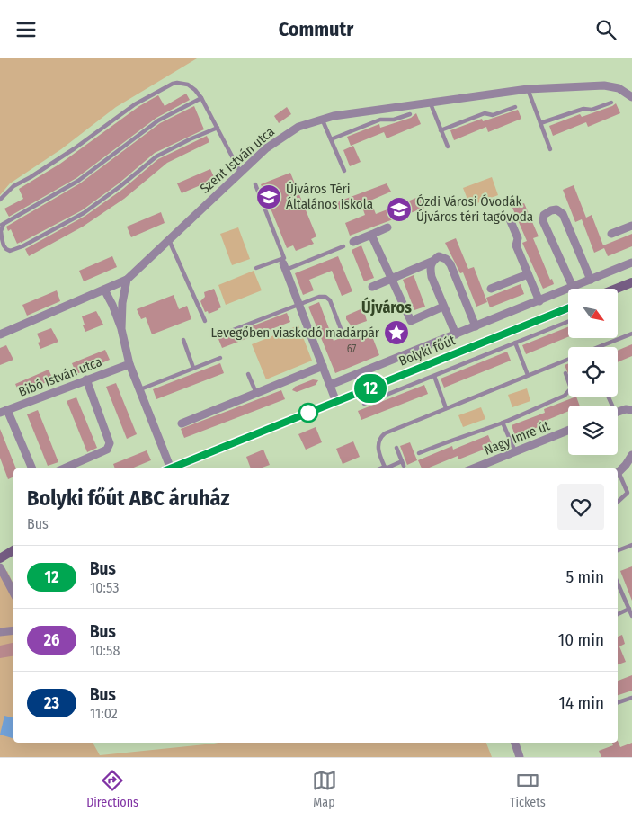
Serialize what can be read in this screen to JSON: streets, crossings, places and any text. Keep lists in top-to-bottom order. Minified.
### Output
{"streets":{"main road":["Bolyki főút"],"street":["Szent István utca","Bibó István utca","Nagy Imre út"]},"districts":["Újváros"],"places":{"school or university":["Újváros Téri Általános iskola","Ózdi Városi Óvodák Újváros téri tagóvoda"],"place":["Levegőben viaskodó madárpár"]},"lines":["bus line 12"],"house_numbers":["67"],"north":"bottom right","page":{"header":"Commutr","on_map":"12","heading":["Bolyki főút ABC áruház","Bus"],"list":[{"mark":"12","name":"Bus","note":"10:53","value":"5 min"},{"mark":"26","name":"Bus","note":"10:58","value":"10 min"},{"mark":"23","name":"Bus","note":"11:02","value":"14 min"}],"tabs":["Directions","Map","Tickets"]}}
